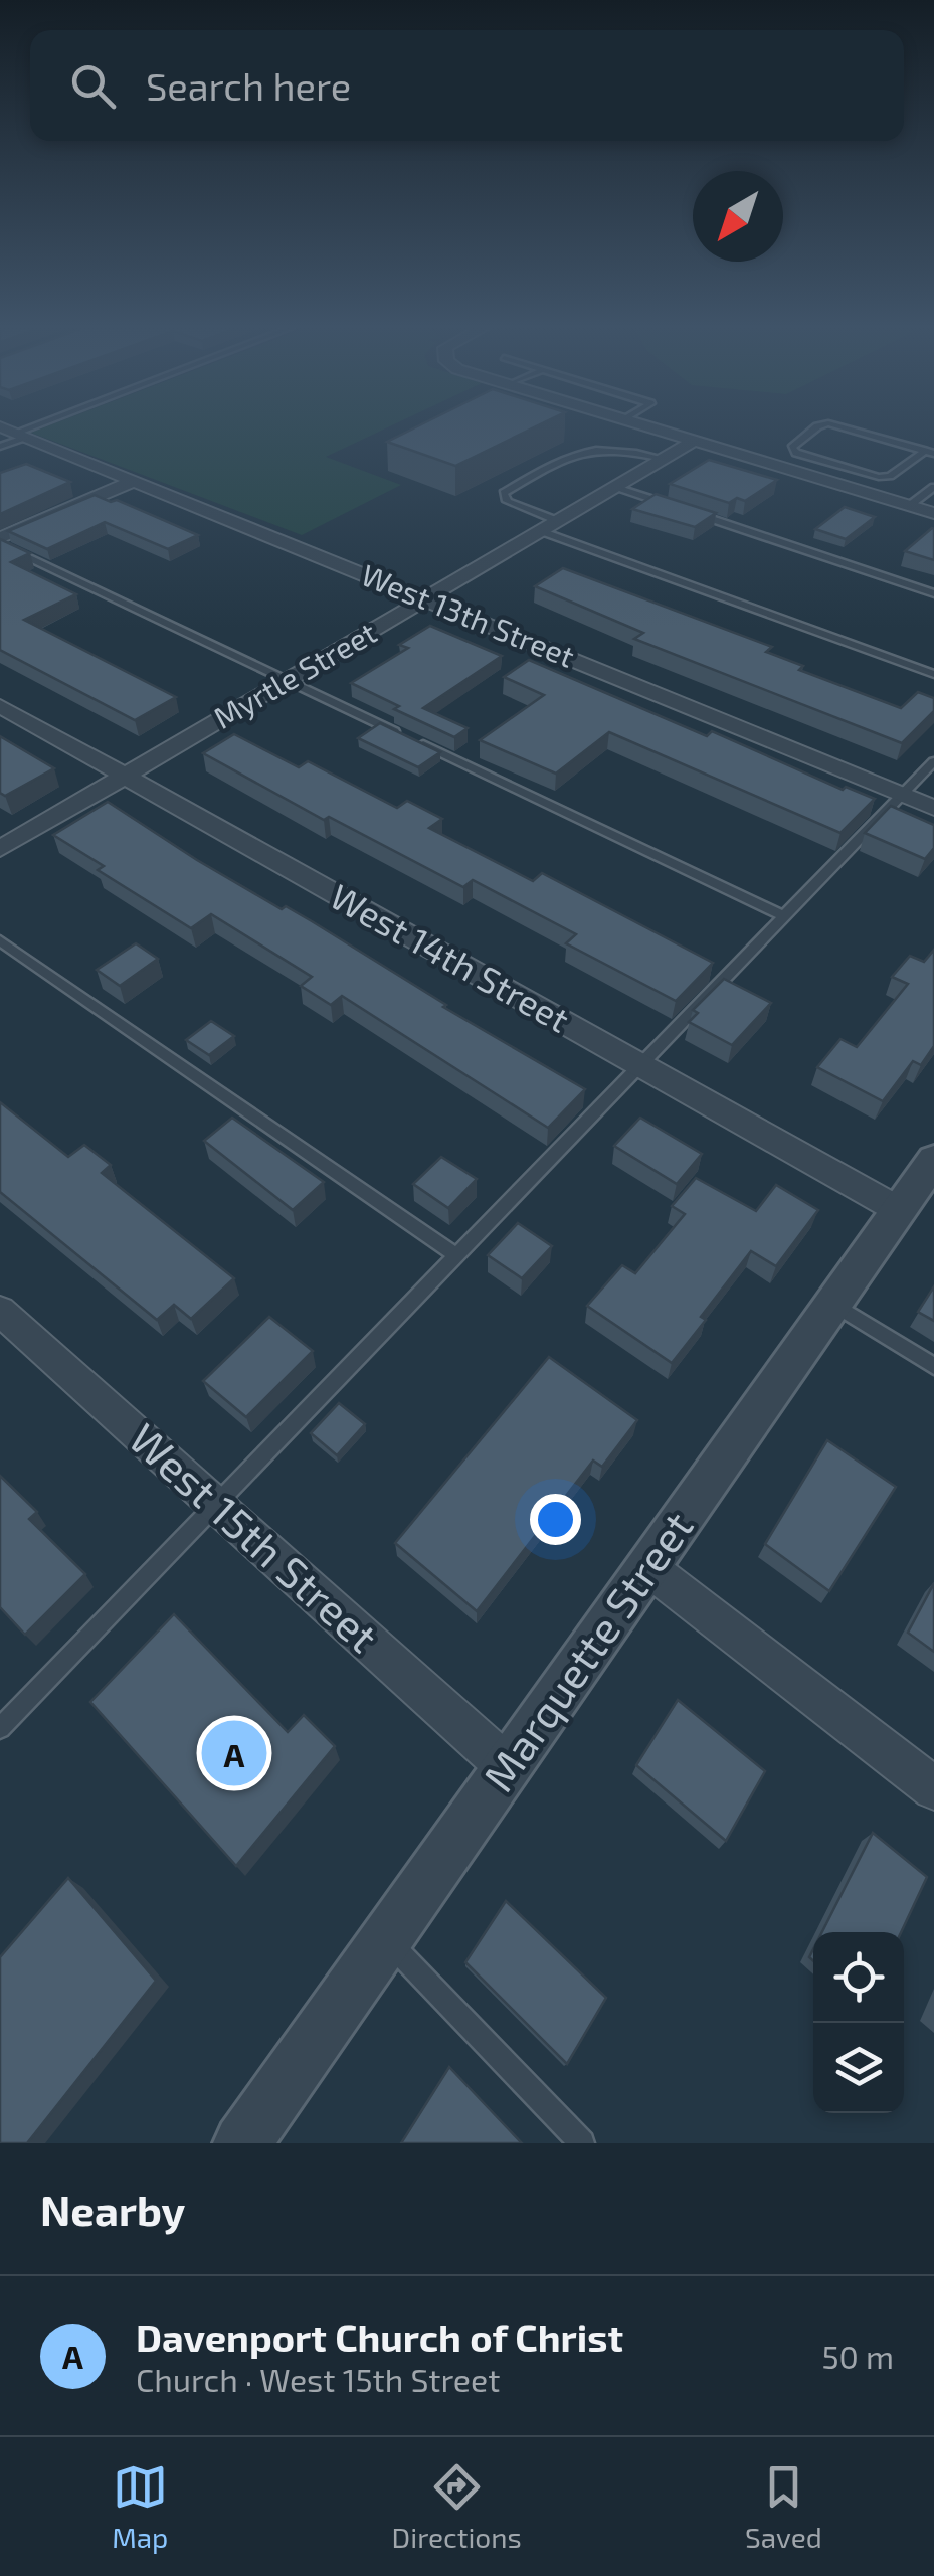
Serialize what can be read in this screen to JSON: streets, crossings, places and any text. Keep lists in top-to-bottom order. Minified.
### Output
{"streets":{"street":["West 13th Street","Myrtle Street","West 14th Street","West 15th Street","Marquette Street"]},"crossings":[["West 13th Street","Myrtle Street"],["Myrtle Street","West 14th Street"],["West 14th Street","Marquette Street"],["West 15th Street","Marquette Street"]],"north":"bottom left","page":{"search":"Search here","pins":"A","heading":"Nearby","list":[{"mark":"A","name":"Davenport Church of Christ","note":"Church · West 15th Street","value":"50 m"}],"nav":["Map","Directions","Saved"]}}
